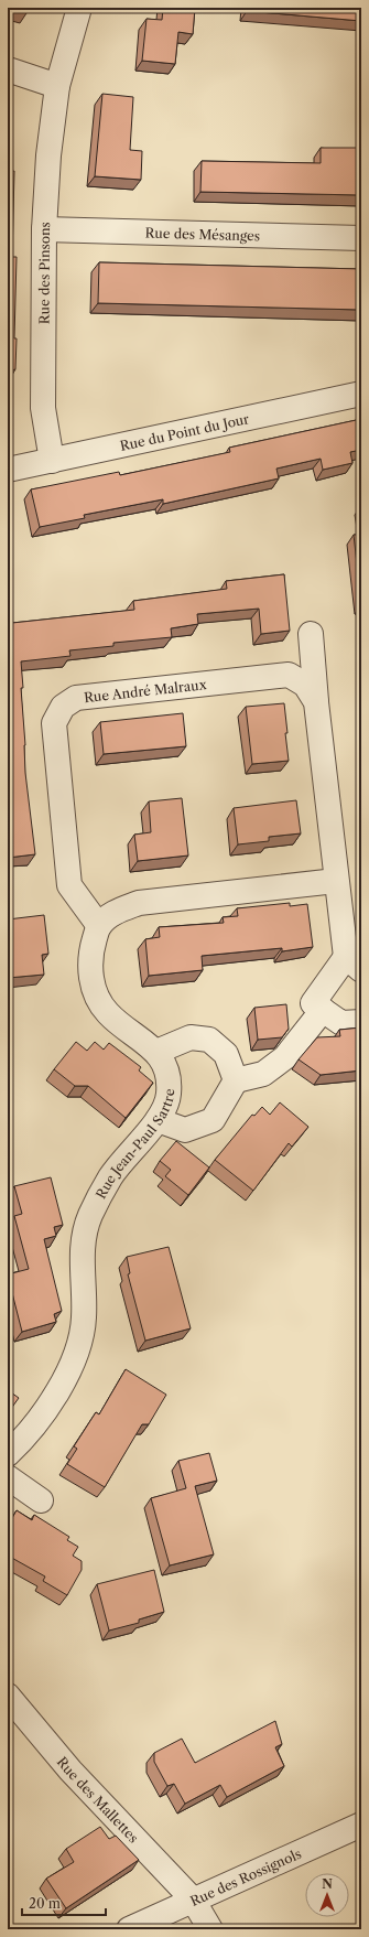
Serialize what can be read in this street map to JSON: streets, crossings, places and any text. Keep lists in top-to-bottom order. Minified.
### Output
{"streets":{"street":["Rue des Mésanges","Rue des Pinsons","Rue du Point du Jour","Rue André Malraux","Rue Jean-Paul Sartre","Rue des Mallettes","Rue des Rossignols"]},"crossings":[["Rue des Mésanges","Rue des Pinsons"],["Rue des Pinsons","Rue du Point du Jour"],["Rue André Malraux","Rue Jean-Paul Sartre"],["Rue des Mallettes","Rue des Rossignols"]],"scale_bar":"20 m","north":"top"}
